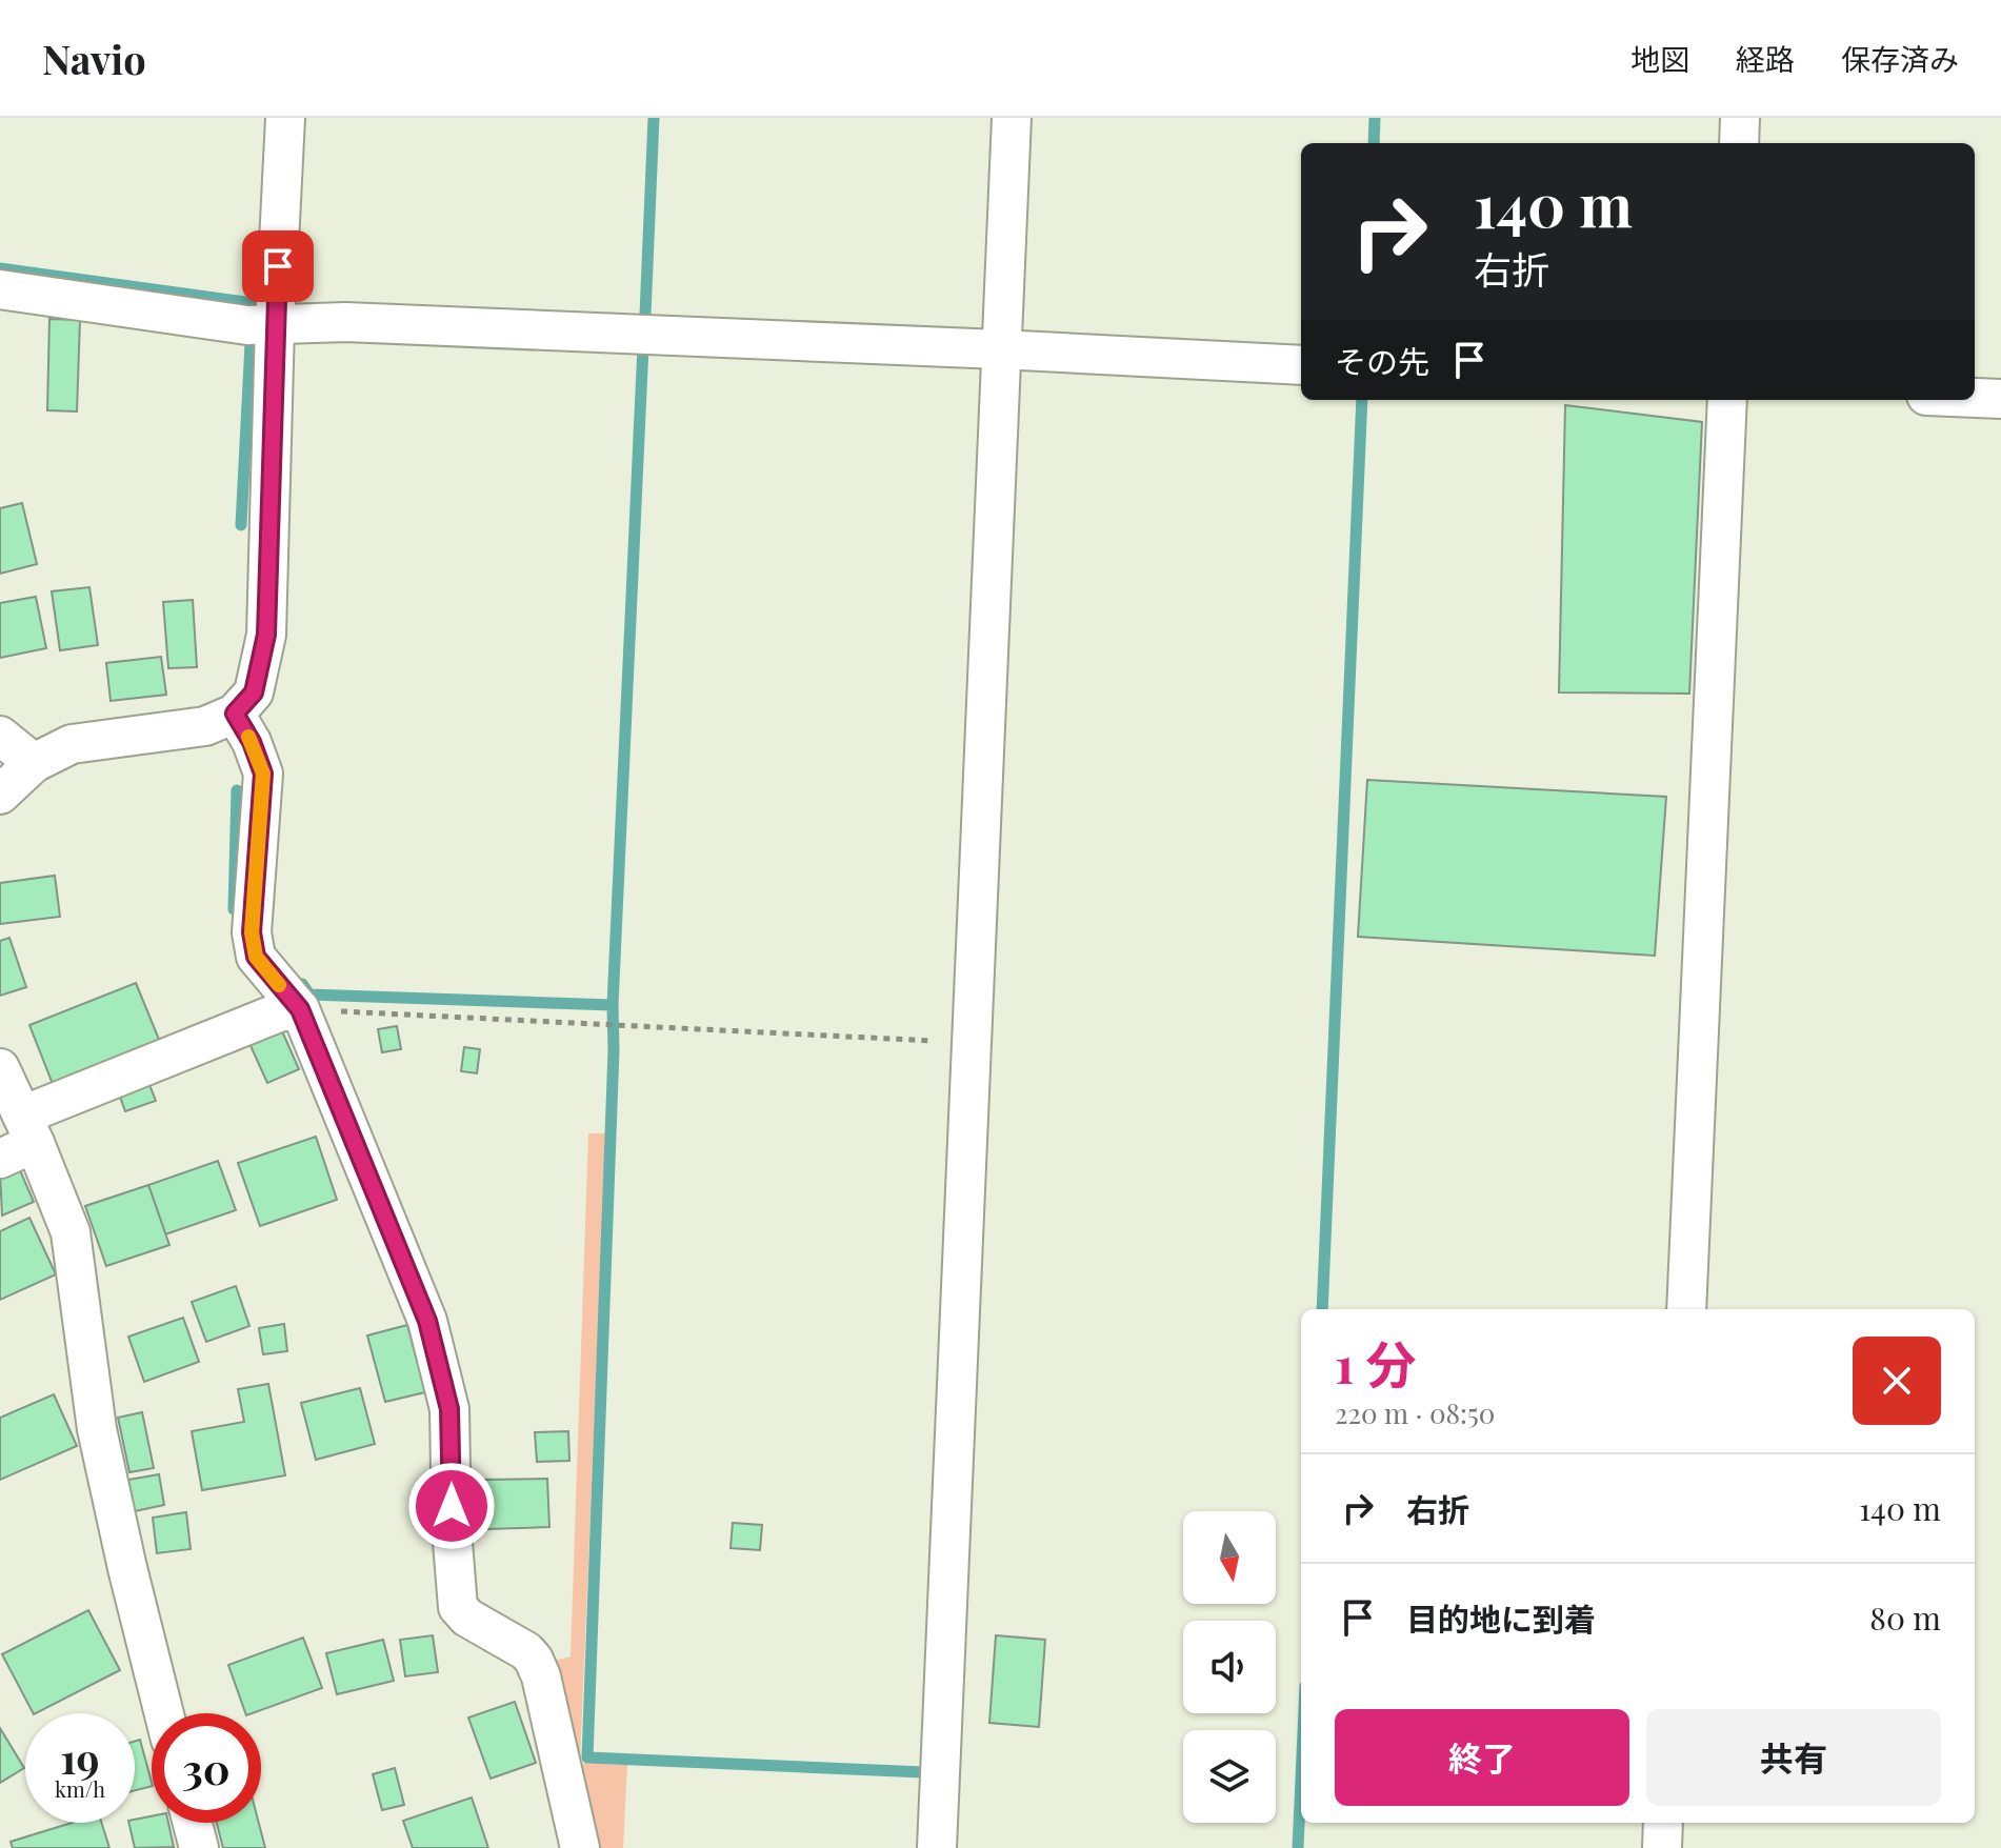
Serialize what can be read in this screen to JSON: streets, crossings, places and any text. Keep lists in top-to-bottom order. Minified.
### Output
{"north":"bottom","page":{"header":"Navio","nav":["地図","経路","保存済み"],"turn":["140 m","右折"],"then":"その先","heading":["1 分","220 m · 08:50"],"list":[{"name":"右折","value":"140 m"},{"name":"目的地に到着","value":"80 m"}],"buttons":["終了","共有"],"speed":"19 km/h","limit":"30"}}
